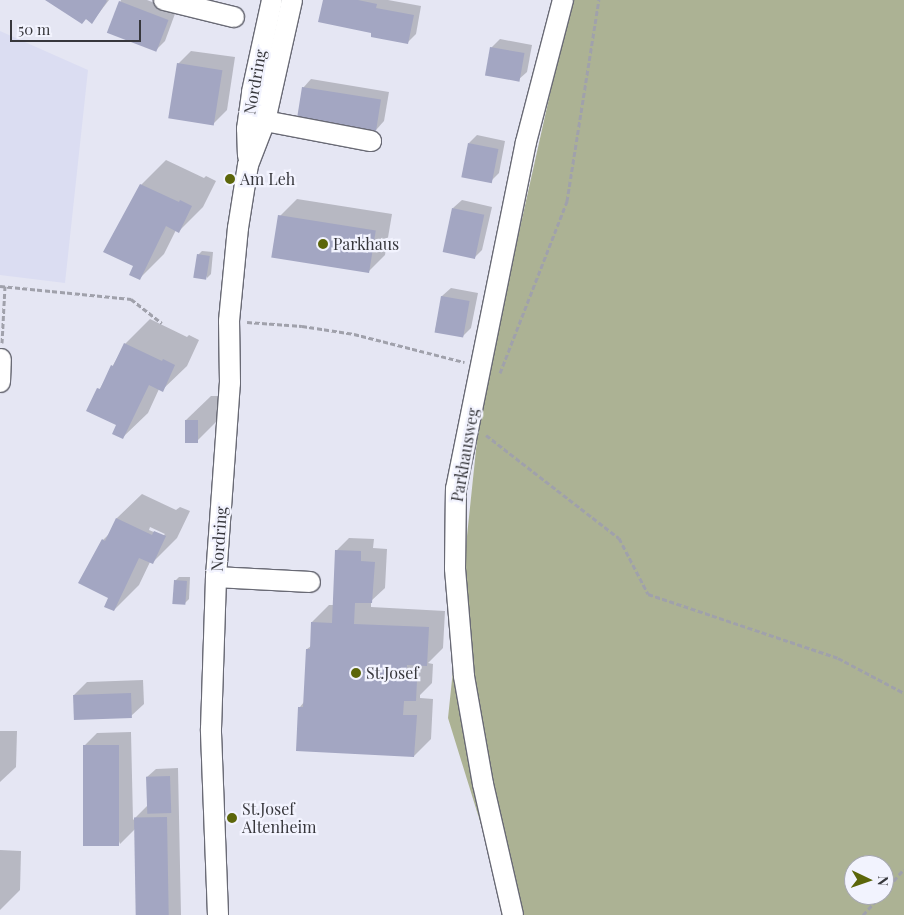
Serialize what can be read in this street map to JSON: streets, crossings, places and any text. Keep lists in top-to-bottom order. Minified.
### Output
{"streets":{"street":["Nordring","Parkhausweg"]},"places":["Am Leh","Parkhaus","St.Josef","St.Josef Altenheim"],"scale_bar":"50 m","north":"right"}
